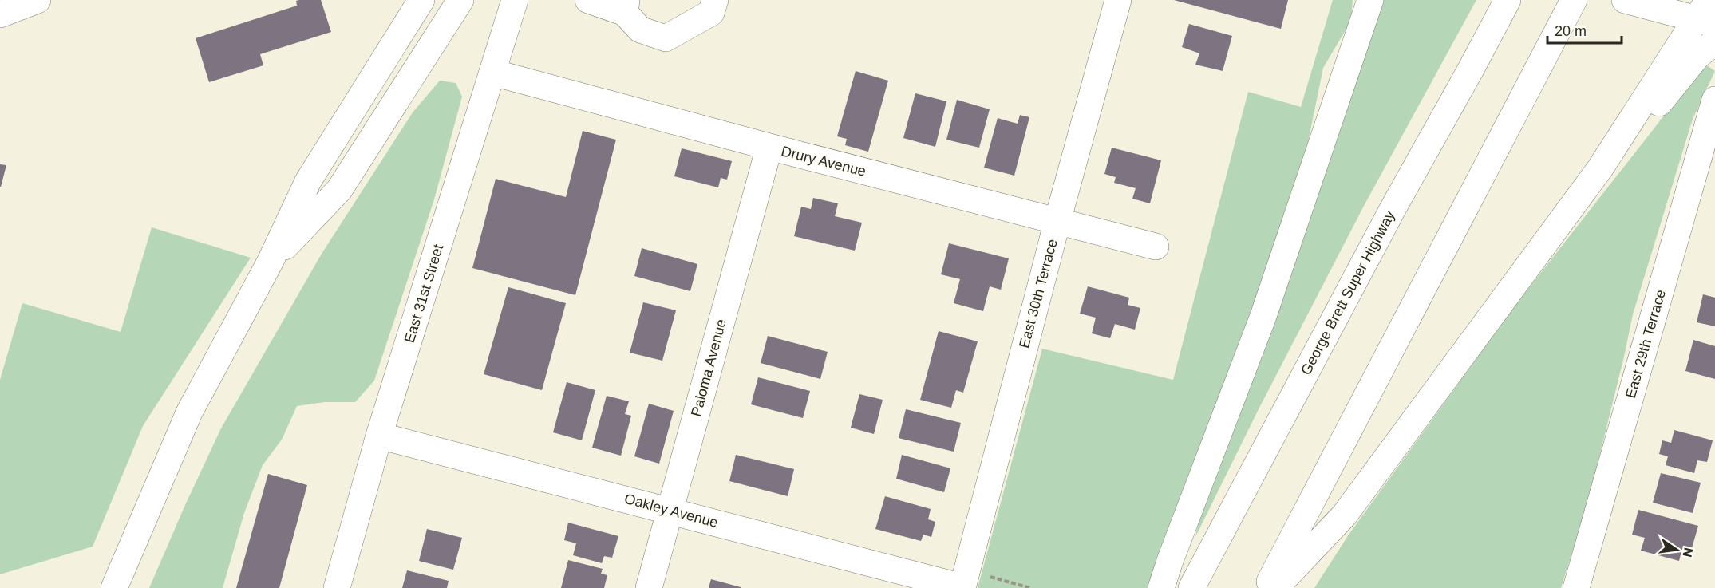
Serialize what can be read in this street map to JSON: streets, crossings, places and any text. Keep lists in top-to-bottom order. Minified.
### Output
{"streets":{"main road":["Drury Avenue","George Brett Super Highway","East 31st Street","East 30th Terrace","East 29th Terrace","Paloma Avenue","Oakley Avenue"]},"crossings":[["Drury Avenue","East 31st Street"],["Drury Avenue","East 30th Terrace"],["Drury Avenue","Paloma Avenue"],["East 31st Street","Oakley Avenue"],["East 30th Terrace","Oakley Avenue"],["Paloma Avenue","Oakley Avenue"]],"scale_bar":"20 m","north":"right"}
